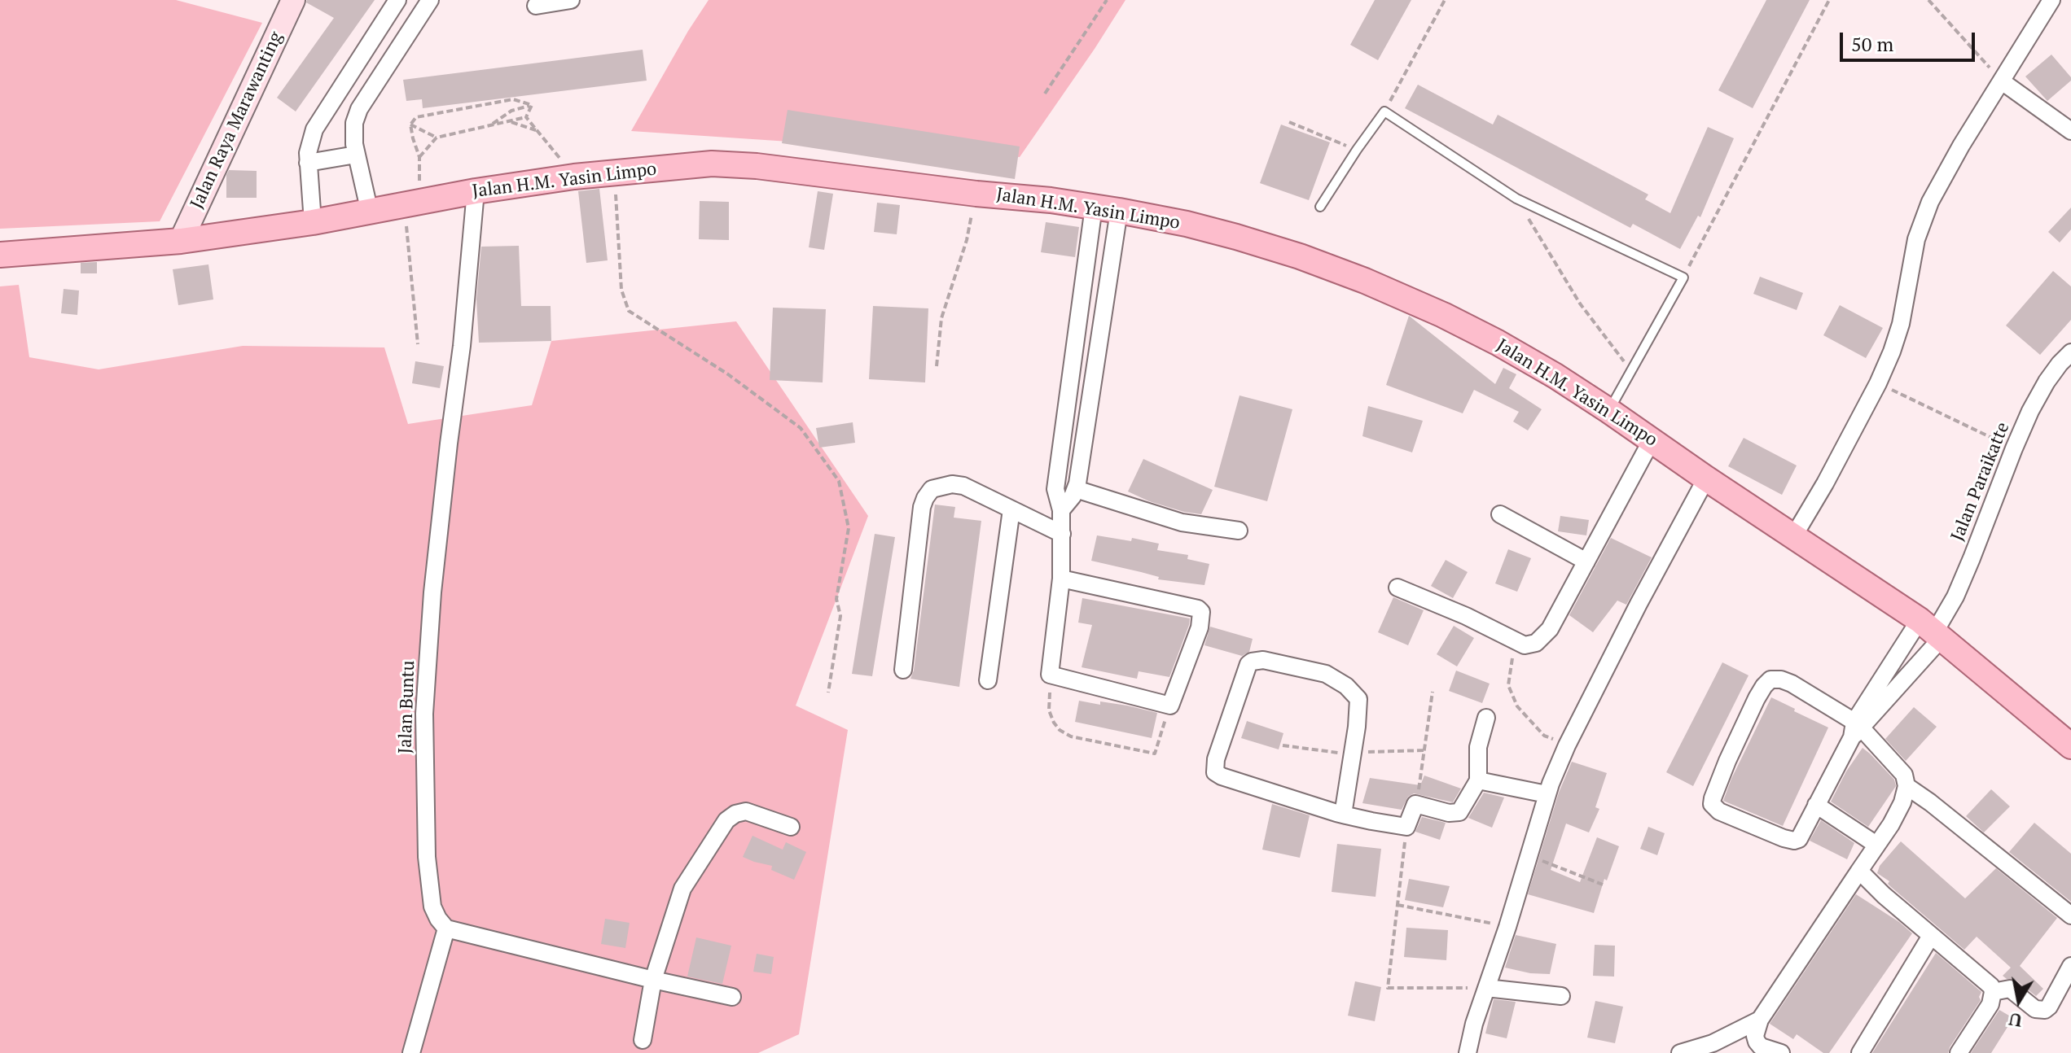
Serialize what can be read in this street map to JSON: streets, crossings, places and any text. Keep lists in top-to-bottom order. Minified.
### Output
{"streets":{"main road":["Jalan H.M. Yasin Limpo"],"street":["Jalan Raya Marawanting","Jalan Paraikatte","Jalan Buntu"]},"crossings":[["Jalan Raya Marawanting","Jalan H.M. Yasin Limpo"],["Jalan H.M. Yasin Limpo","Jalan Paraikatte"],["Jalan H.M. Yasin Limpo","Jalan Buntu"]],"scale_bar":"50 m","north":"bottom"}
